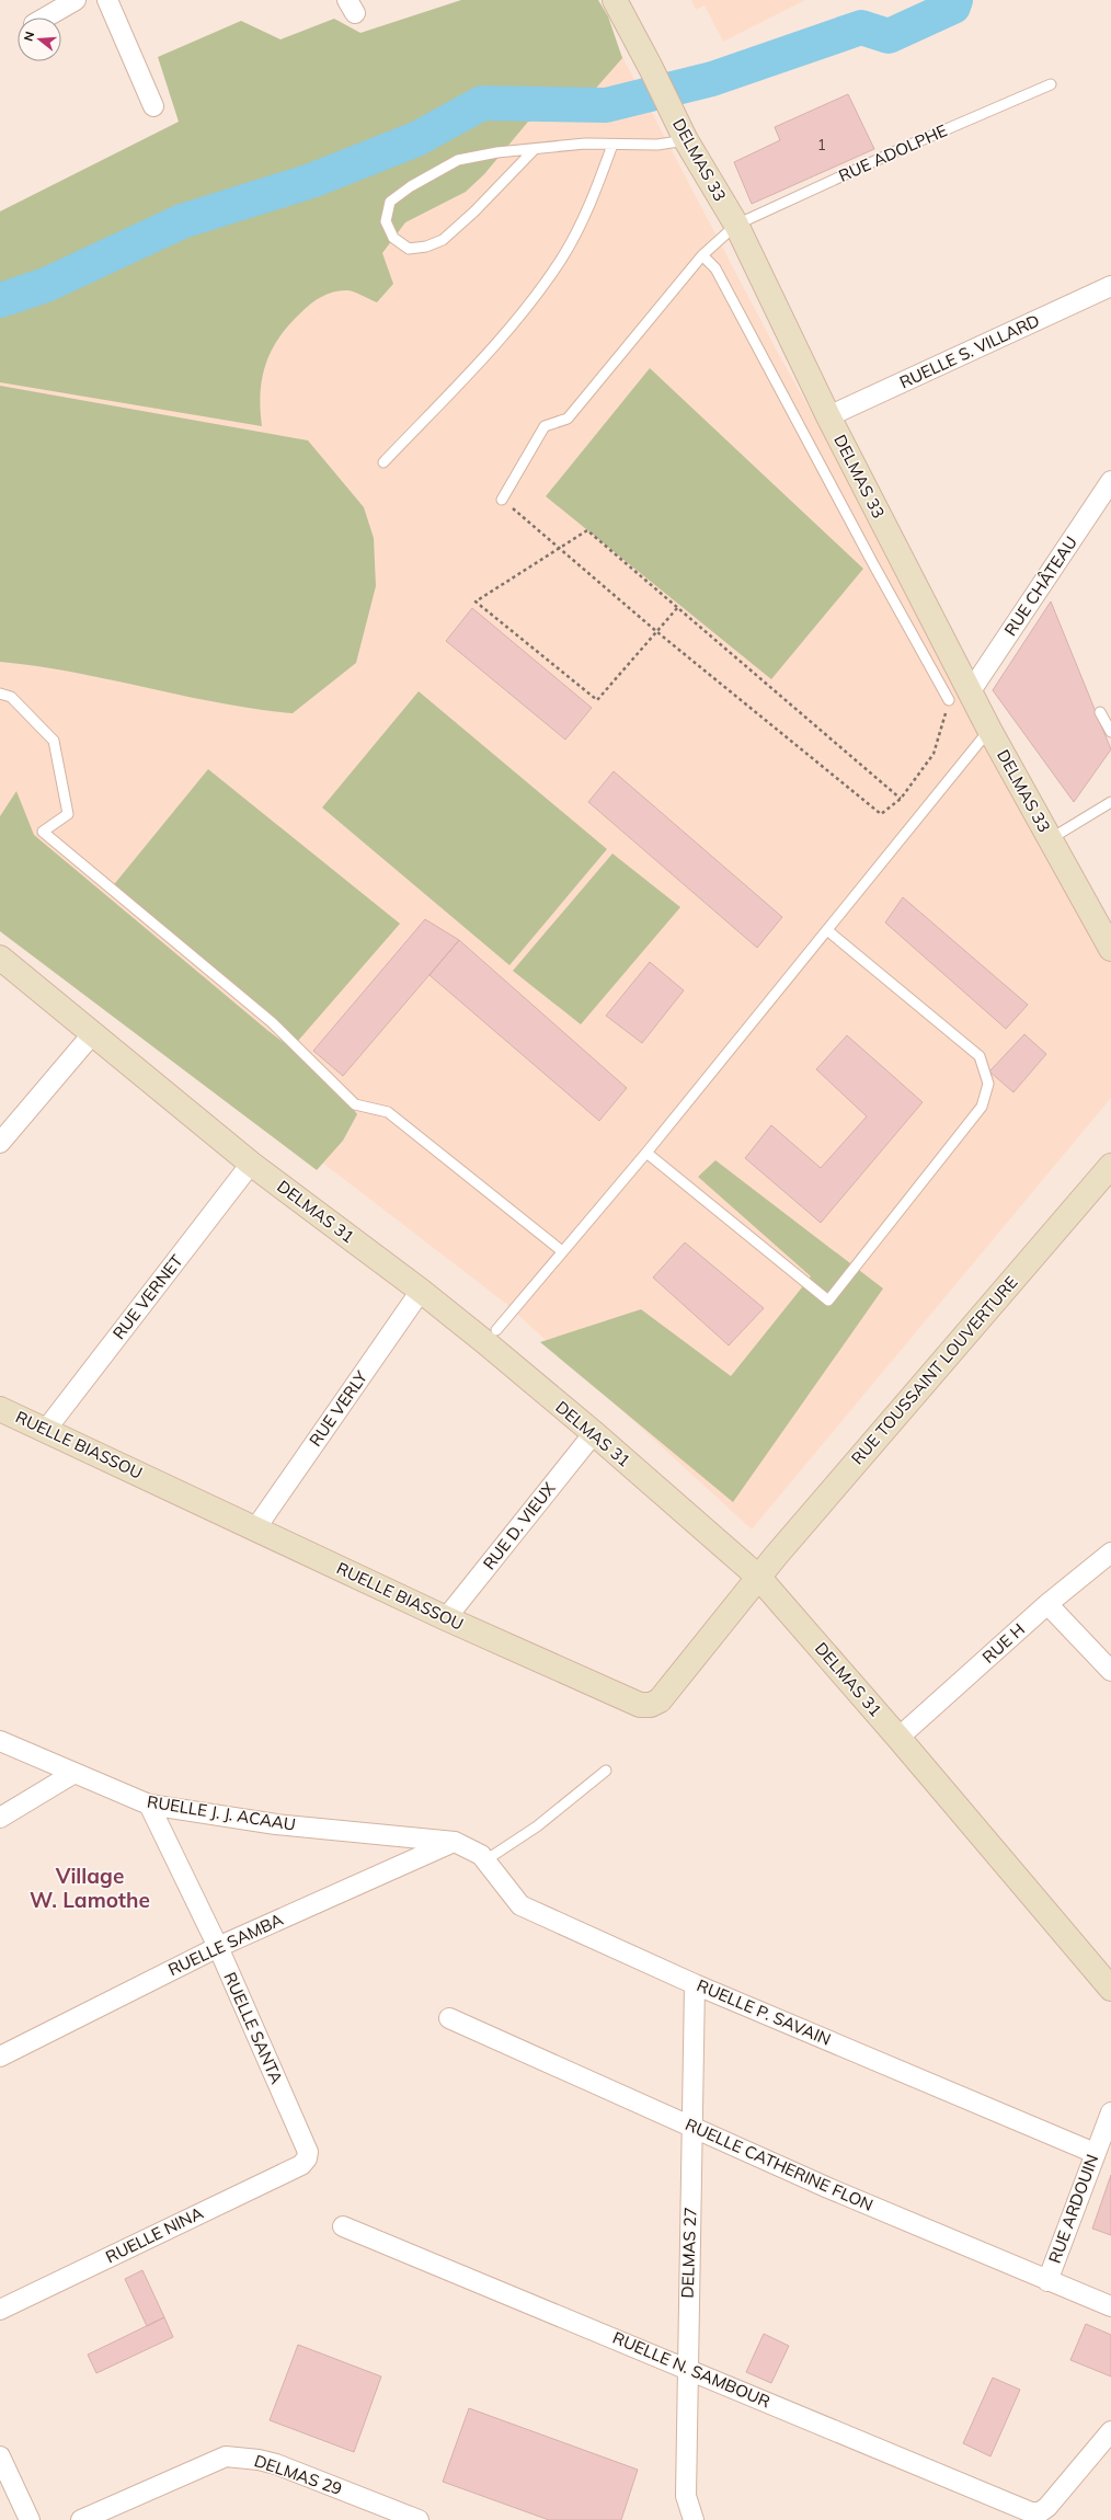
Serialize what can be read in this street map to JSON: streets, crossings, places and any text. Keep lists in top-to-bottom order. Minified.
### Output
{"streets":{"street":["DELMAS 33","RUELLE S. VILLARD","RUE CHÂTEAU","DELMAS 31","RUE VERNET","RUE TOUSSAINT LOUVERTURE","RUE VERLY","RUELLE BIASSOU","RUE D. VIEUX","RUE H","RUELLE J. J. ACAAU","RUELLE SAMBA","RUELLE P. SAVAIN","RUELLE SANTA","RUELLE CATHERINE FLON","RUE ARDOUIN","RUELLE NINA","DELMAS 27","RUELLE N. SAMBOUR","DELMAS 29"],"lane":["RUE ADOLPHE"]},"crossings":[["RUE ADOLPHE","DELMAS 33"],["DELMAS 33","RUELLE S. VILLARD"],["DELMAS 33","RUE CHÂTEAU"],["DELMAS 31","RUE VERNET"],["DELMAS 31","RUE TOUSSAINT LOUVERTURE"],["DELMAS 31","RUE VERLY"],["DELMAS 31","RUELLE BIASSOU"],["DELMAS 31","RUE D. VIEUX"],["DELMAS 31","RUE H"],["RUE VERNET","RUELLE BIASSOU"],["RUE TOUSSAINT LOUVERTURE","RUELLE BIASSOU"],["RUE VERLY","RUELLE BIASSOU"],["RUELLE BIASSOU","RUE D. VIEUX"],["RUELLE J. J. ACAAU","RUELLE SAMBA"],["RUELLE J. J. ACAAU","RUELLE P. SAVAIN"],["RUELLE J. J. ACAAU","RUELLE SANTA"],["RUELLE SAMBA","RUELLE P. SAVAIN"],["RUELLE SAMBA","RUELLE SANTA"],["RUELLE P. SAVAIN","RUE ARDOUIN"],["RUELLE P. SAVAIN","DELMAS 27"],["RUELLE SANTA","RUELLE NINA"],["RUELLE CATHERINE FLON","RUE ARDOUIN"],["RUELLE CATHERINE FLON","DELMAS 27"],["DELMAS 27","RUELLE N. SAMBOUR"]],"districts":["Village W. Lamothe"],"house_numbers":["1"],"north":"left"}
